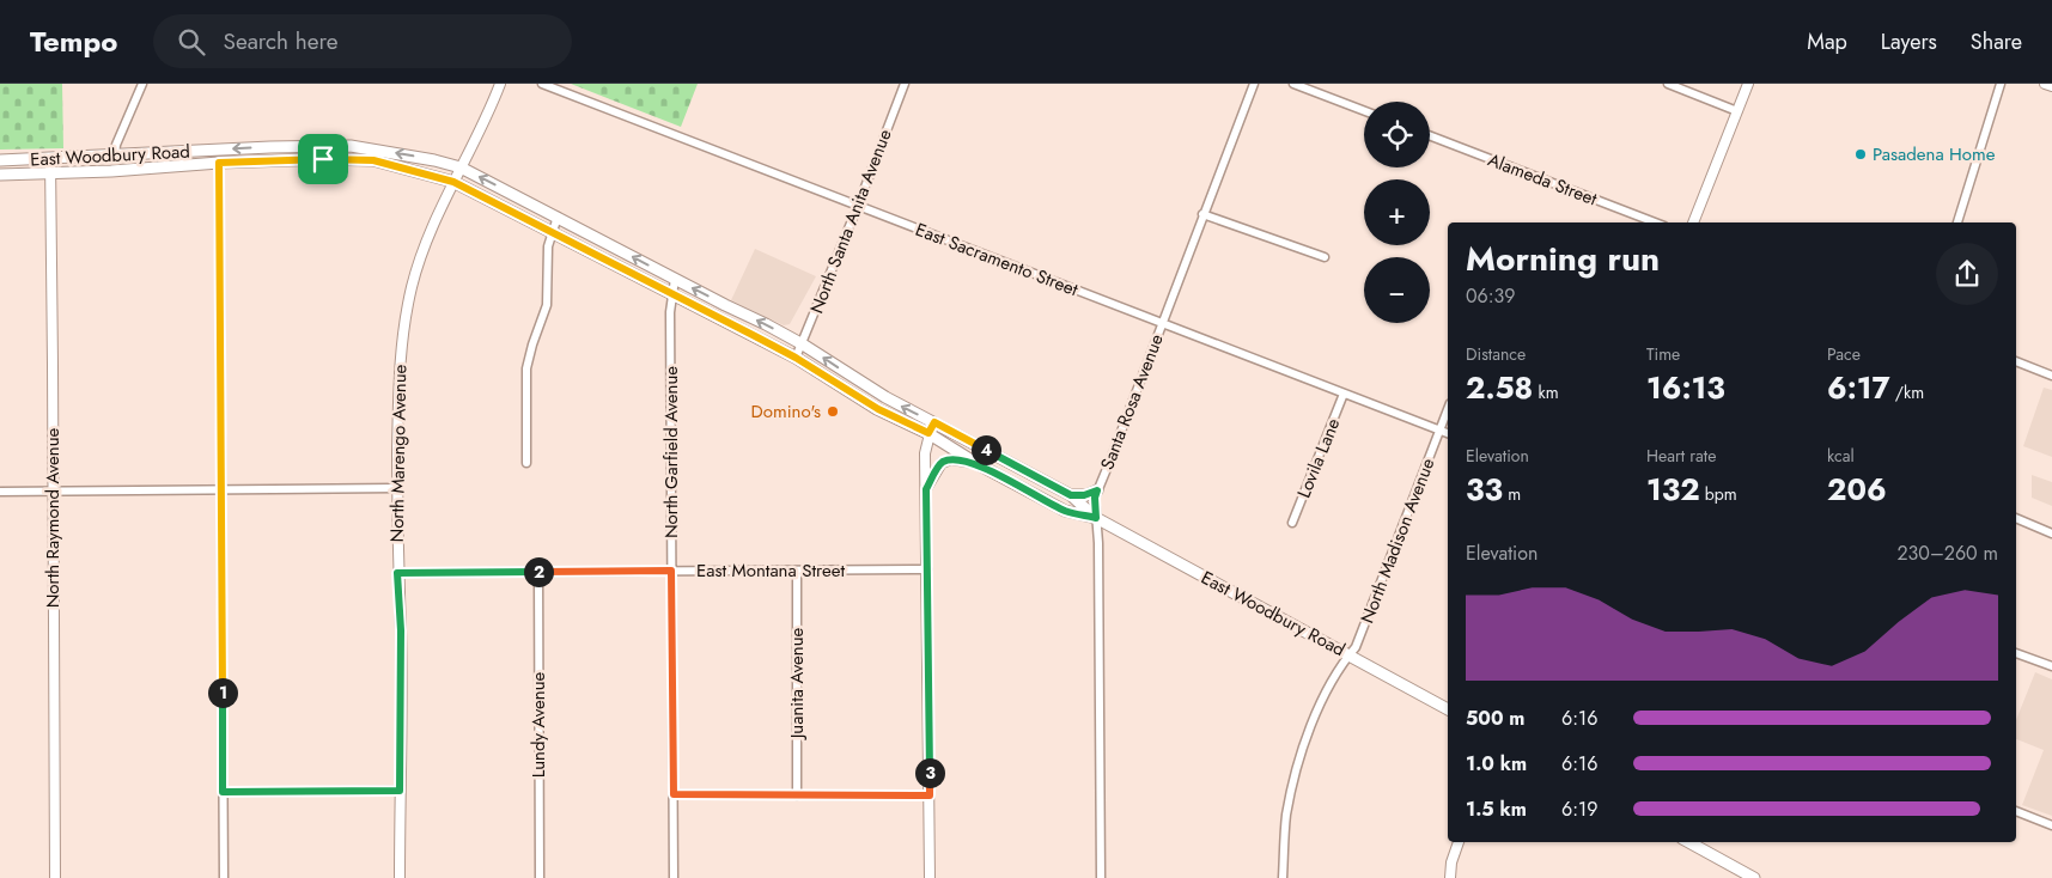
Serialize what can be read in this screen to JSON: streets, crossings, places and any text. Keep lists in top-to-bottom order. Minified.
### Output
{"streets":{"main road":["East Woodbury Road"],"street":["Alameda Street","North Santa Anita Avenue","East Sacramento Street","Santa Rosa Avenue","North Garfield Avenue","North Marengo Avenue","Lovila Lane","North Raymond Avenue","North Madison Avenue","East Montana Street","Juanita Avenue","Lundy Avenue"]},"crossings":[["East Woodbury Road","North Santa Anita Avenue"],["East Woodbury Road","Santa Rosa Avenue"],["East Woodbury Road","North Garfield Avenue"],["East Woodbury Road","North Marengo Avenue"],["East Woodbury Road","North Raymond Avenue"],["East Woodbury Road","North Madison Avenue"],["North Santa Anita Avenue","East Sacramento Street"],["East Sacramento Street","Santa Rosa Avenue"],["East Sacramento Street","Lovila Lane"],["East Sacramento Street","North Madison Avenue"],["North Garfield Avenue","East Montana Street"],["North Marengo Avenue","East Montana Street"],["East Montana Street","Juanita Avenue"],["East Montana Street","Lundy Avenue"]],"places":["Pasadena Home","Domino's"],"page":{"header":"Tempo","search":"Search here","nav":["Map","Layers","Share"],"map_buttons":["+","−"],"heading":["Morning run","06:39"],"stats":[["Distance","2.58 km"],["Time","16:13"],["Pace","6:17 /km"],["Elevation","33 m"],["Heart rate","132 bpm"],["kcal","206"]],"pins":["4","2","1","3"],"chart":["Elevation","230–260 m"],"list":[{"name":"500 m","note":"6:16"},{"name":"1.0 km","note":"6:16"},{"name":"1.5 km","note":"6:19"}]}}
